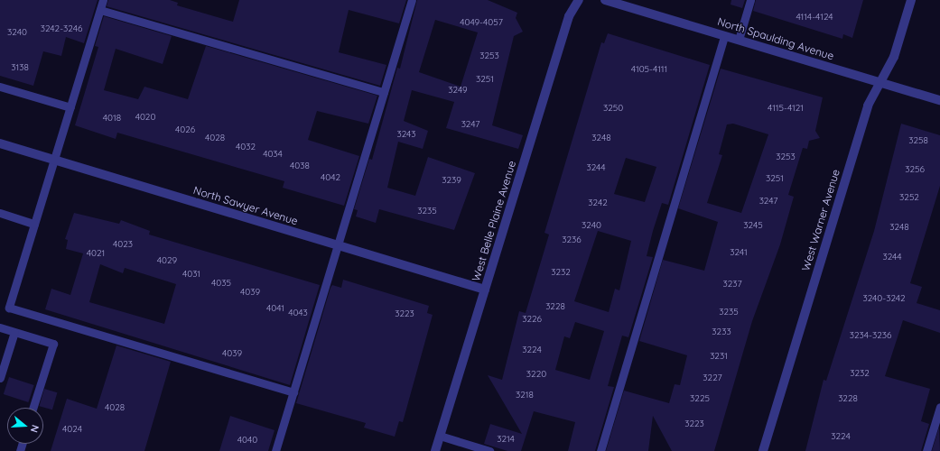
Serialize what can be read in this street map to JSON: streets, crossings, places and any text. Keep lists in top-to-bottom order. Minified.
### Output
{"streets":{"street":["North Spaulding Avenue","North Sawyer Avenue","West Warner Avenue","West Belle Plaine Avenue"]},"crossings":[["North Spaulding Avenue","West Warner Avenue"],["North Sawyer Avenue","West Belle Plaine Avenue"]],"house_numbers":["4114-4124","4049-4057","3242-3246","3240","3253","3138","4105-4111","3251","3249","3250","4115-4121","4020","4018","3247","4026","3243","4028","3248","3258","4032","4034","3253","4038","3244","3256","4042","3251","3239","3252","3247","3242","3235","3240","3245","3248","3236","4023","3241","4021","3244","4029","3232","4031","4035","3237","4039","3240-3242","3228","4041","3235","4043","3223","3226","3233","3234-3236","3224","4039","3231","3232","3220","3227","3218","3225","3228","4028","3223","4024","3224","3214","4040"],"north":"right"}
